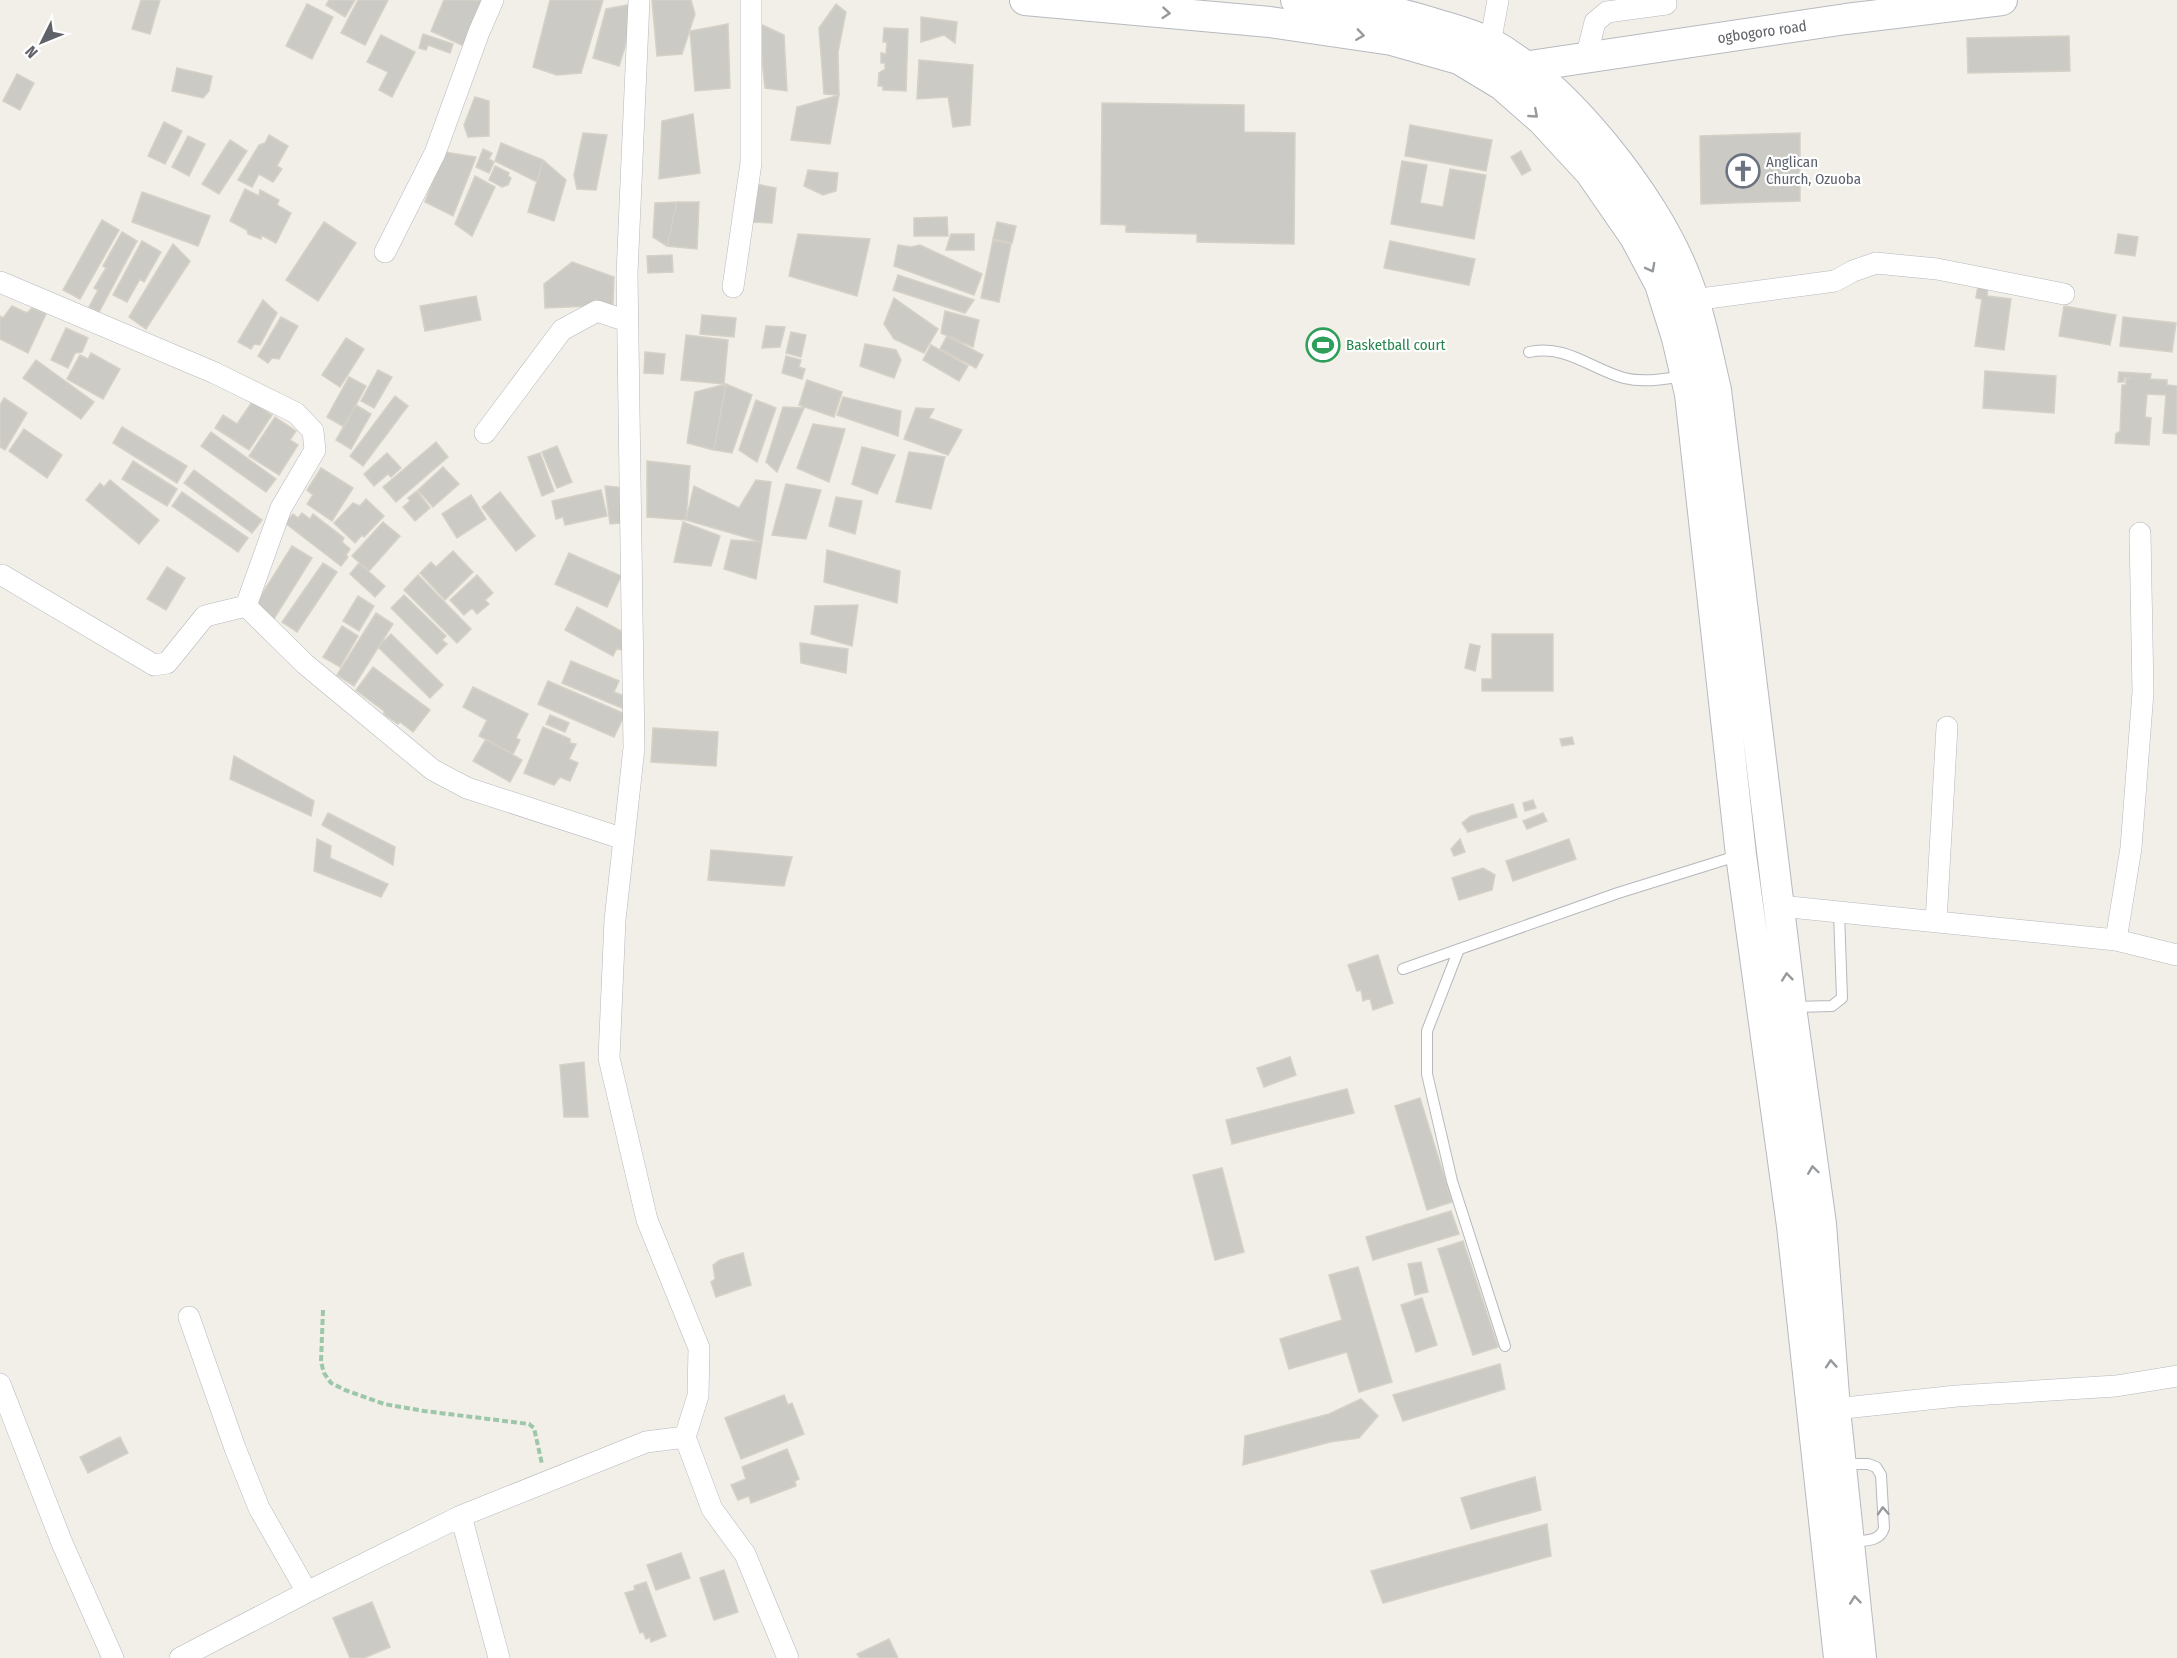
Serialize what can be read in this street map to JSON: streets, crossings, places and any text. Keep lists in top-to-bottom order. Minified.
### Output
{"streets":{"main road":["ogbogoro road"]},"places":{"church":["Anglican Church, Ozuoba"],"sports":["Basketball court"]},"north":"bottom left"}
